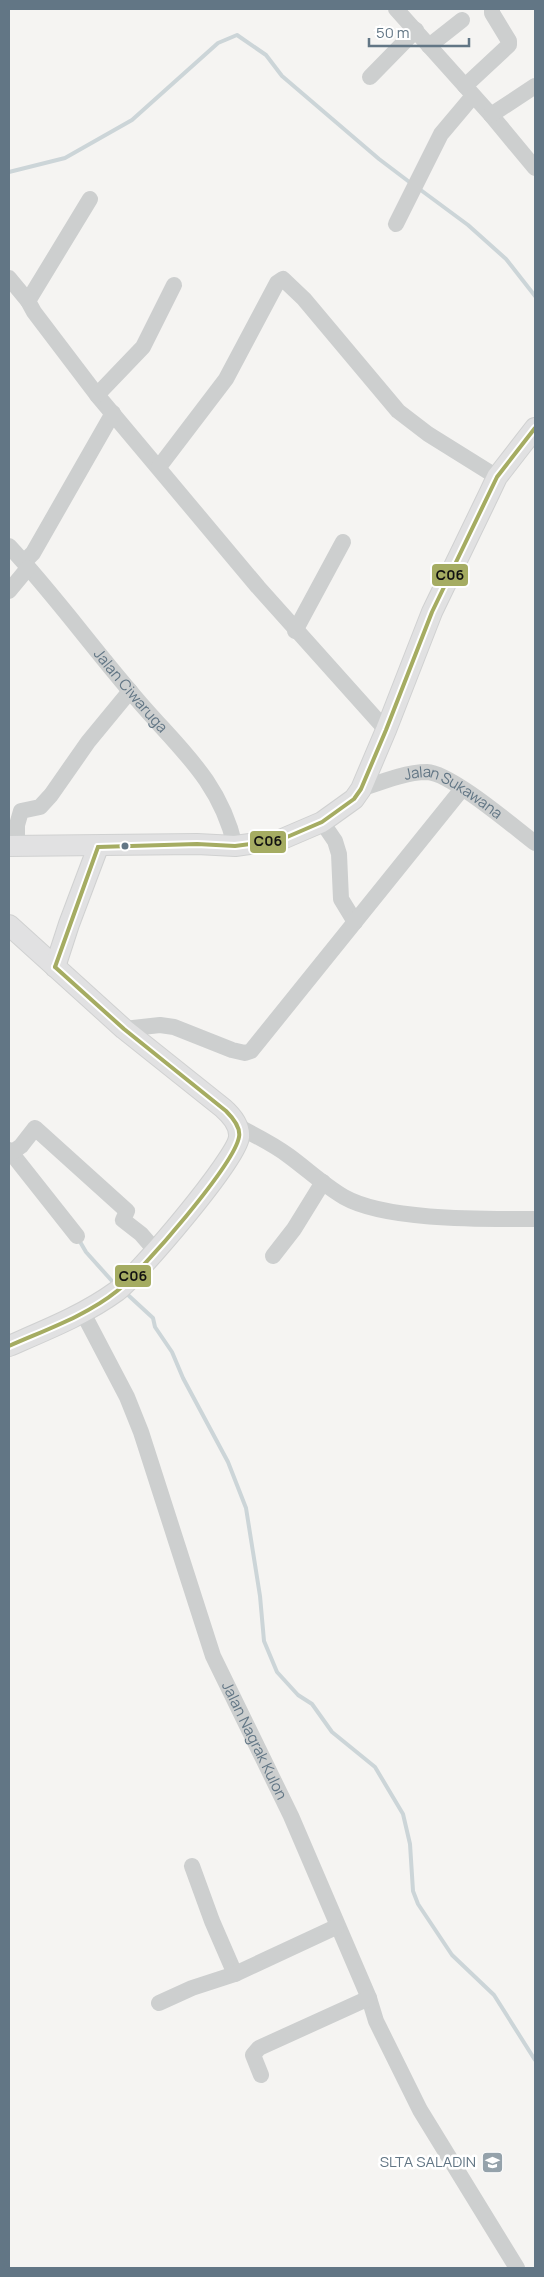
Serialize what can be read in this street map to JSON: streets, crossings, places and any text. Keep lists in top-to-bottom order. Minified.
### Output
{"streets":{"street":["Jalan Ciwaruga","Jalan Sukawana","Jalan Nagrak Kulon"]},"places":{"school or university":["SLTA SALADIN"]},"lines":["transit line C06"],"scale_bar":"50 m"}
